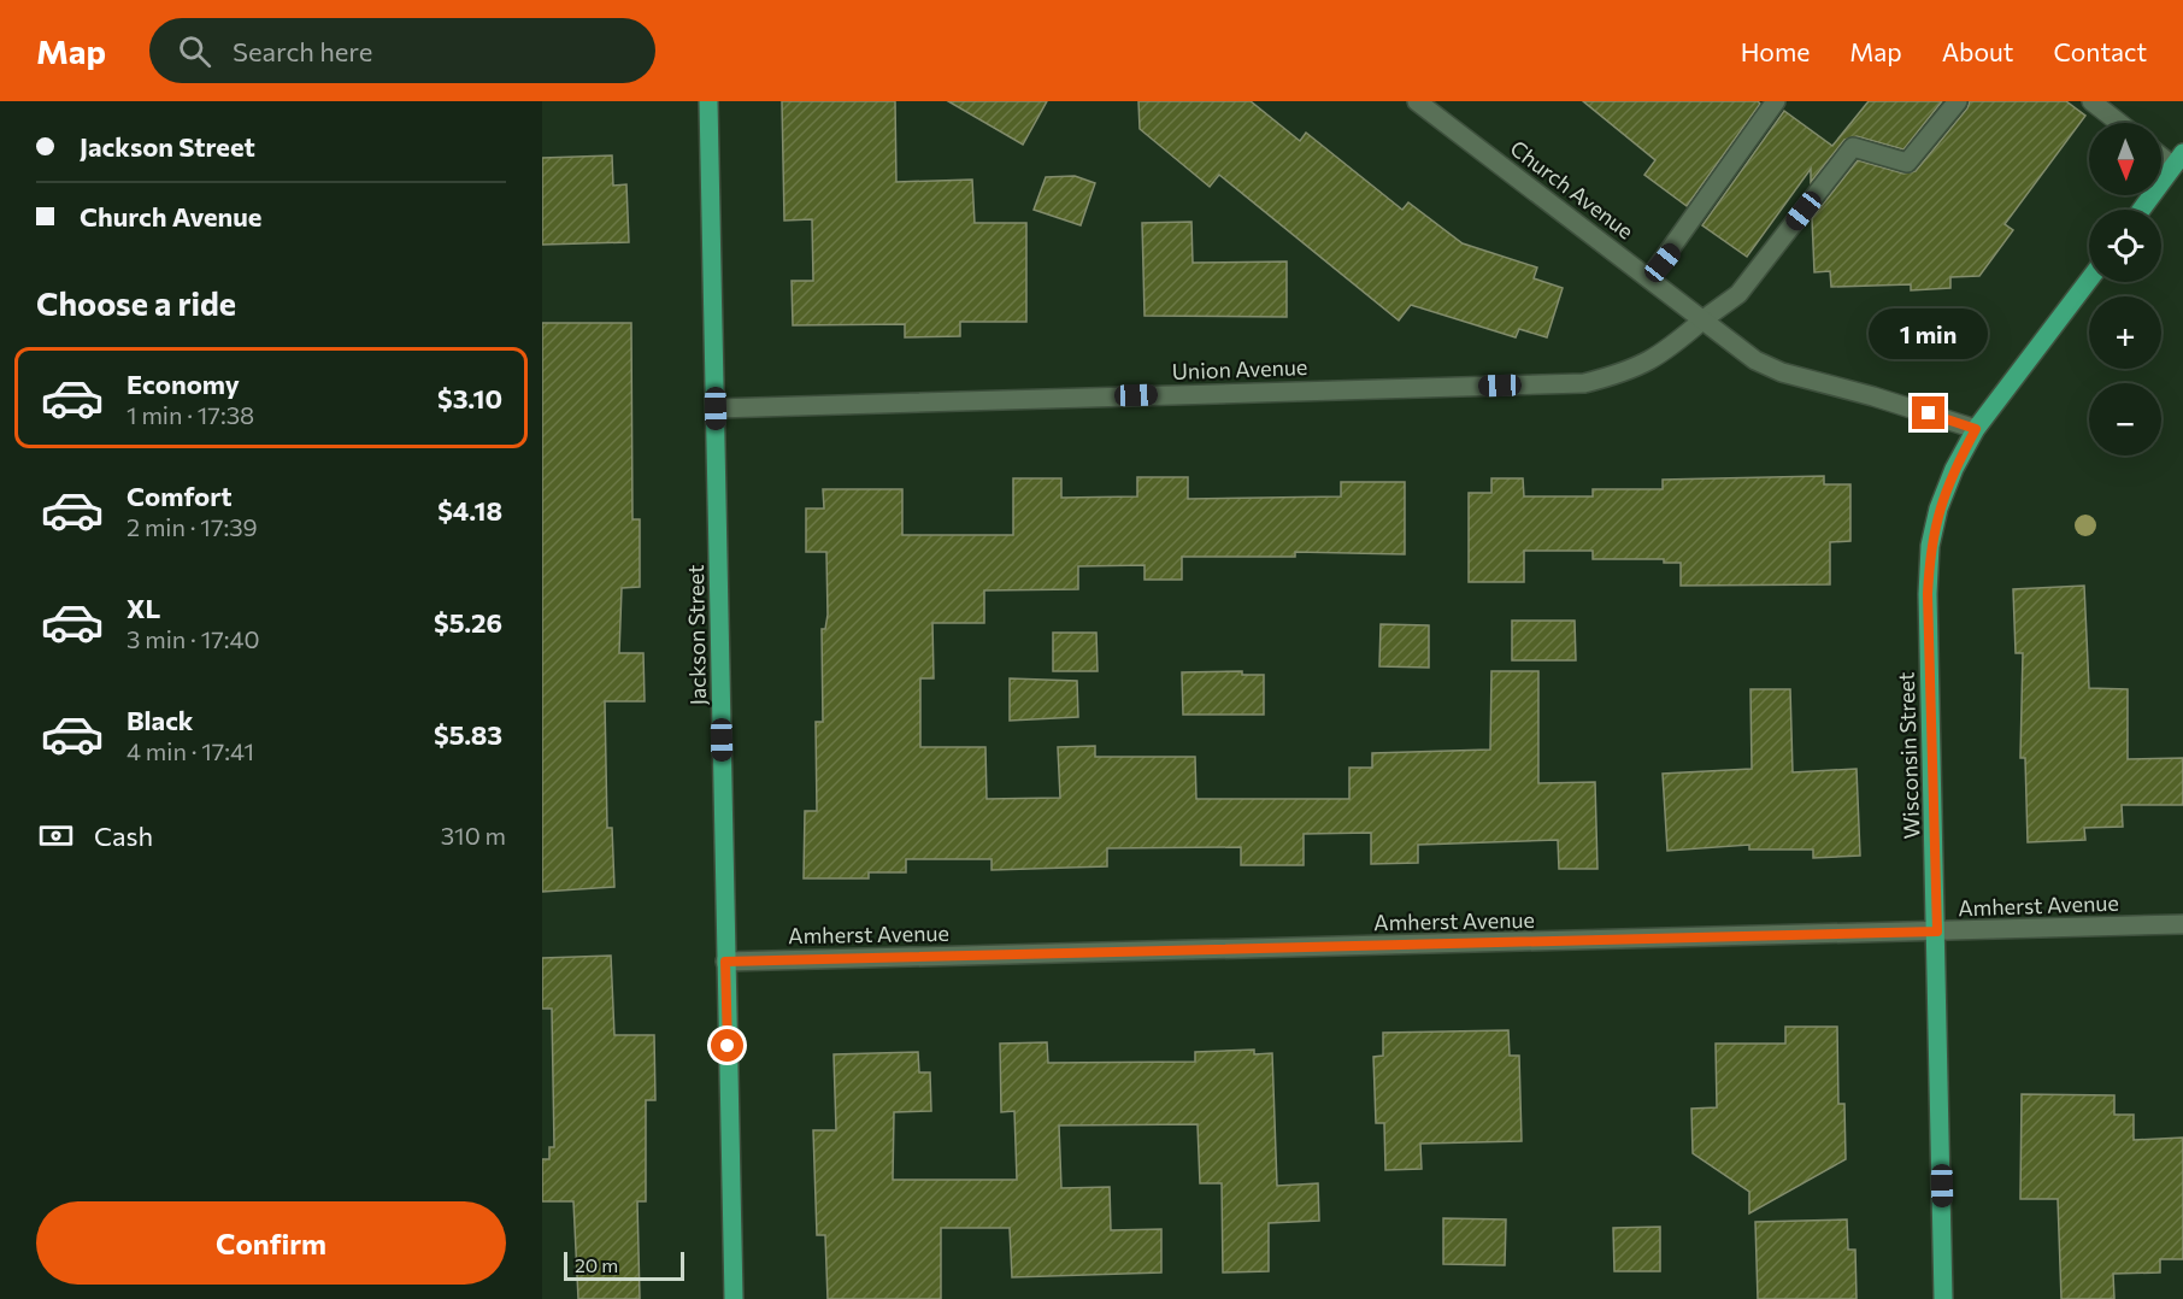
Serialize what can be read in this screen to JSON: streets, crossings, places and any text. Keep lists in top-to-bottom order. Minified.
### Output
{"streets":{"main road":["Jackson Street","Wisconsin Street"],"street":["Church Avenue","Union Avenue","Amherst Avenue"]},"crossings":[["Church Avenue","Union Avenue"],["Church Avenue","Wisconsin Street"],["Union Avenue","Jackson Street"],["Jackson Street","Amherst Avenue"],["Wisconsin Street","Amherst Avenue"]],"scale_bar":"20 m","north":"bottom","page":{"header":"Map","search":"Search here","nav":["Home","Map","About","Contact"],"banner":["Jackson Street","Church Avenue"],"map_buttons":["+","−"],"heading":"Choose a ride","bubble":"1 min","list":[{"name":"Economy","note":"1 min · 17:38","value":"$3.10"},{"name":"Comfort","note":"2 min · 17:39","value":"$4.18"},{"name":"XL","note":"3 min · 17:40","value":"$5.26"},{"name":"Black","note":"4 min · 17:41","value":"$5.83"}],"pay":["Cash","310 m"],"buttons":"Confirm","scale":"20 m"}}
